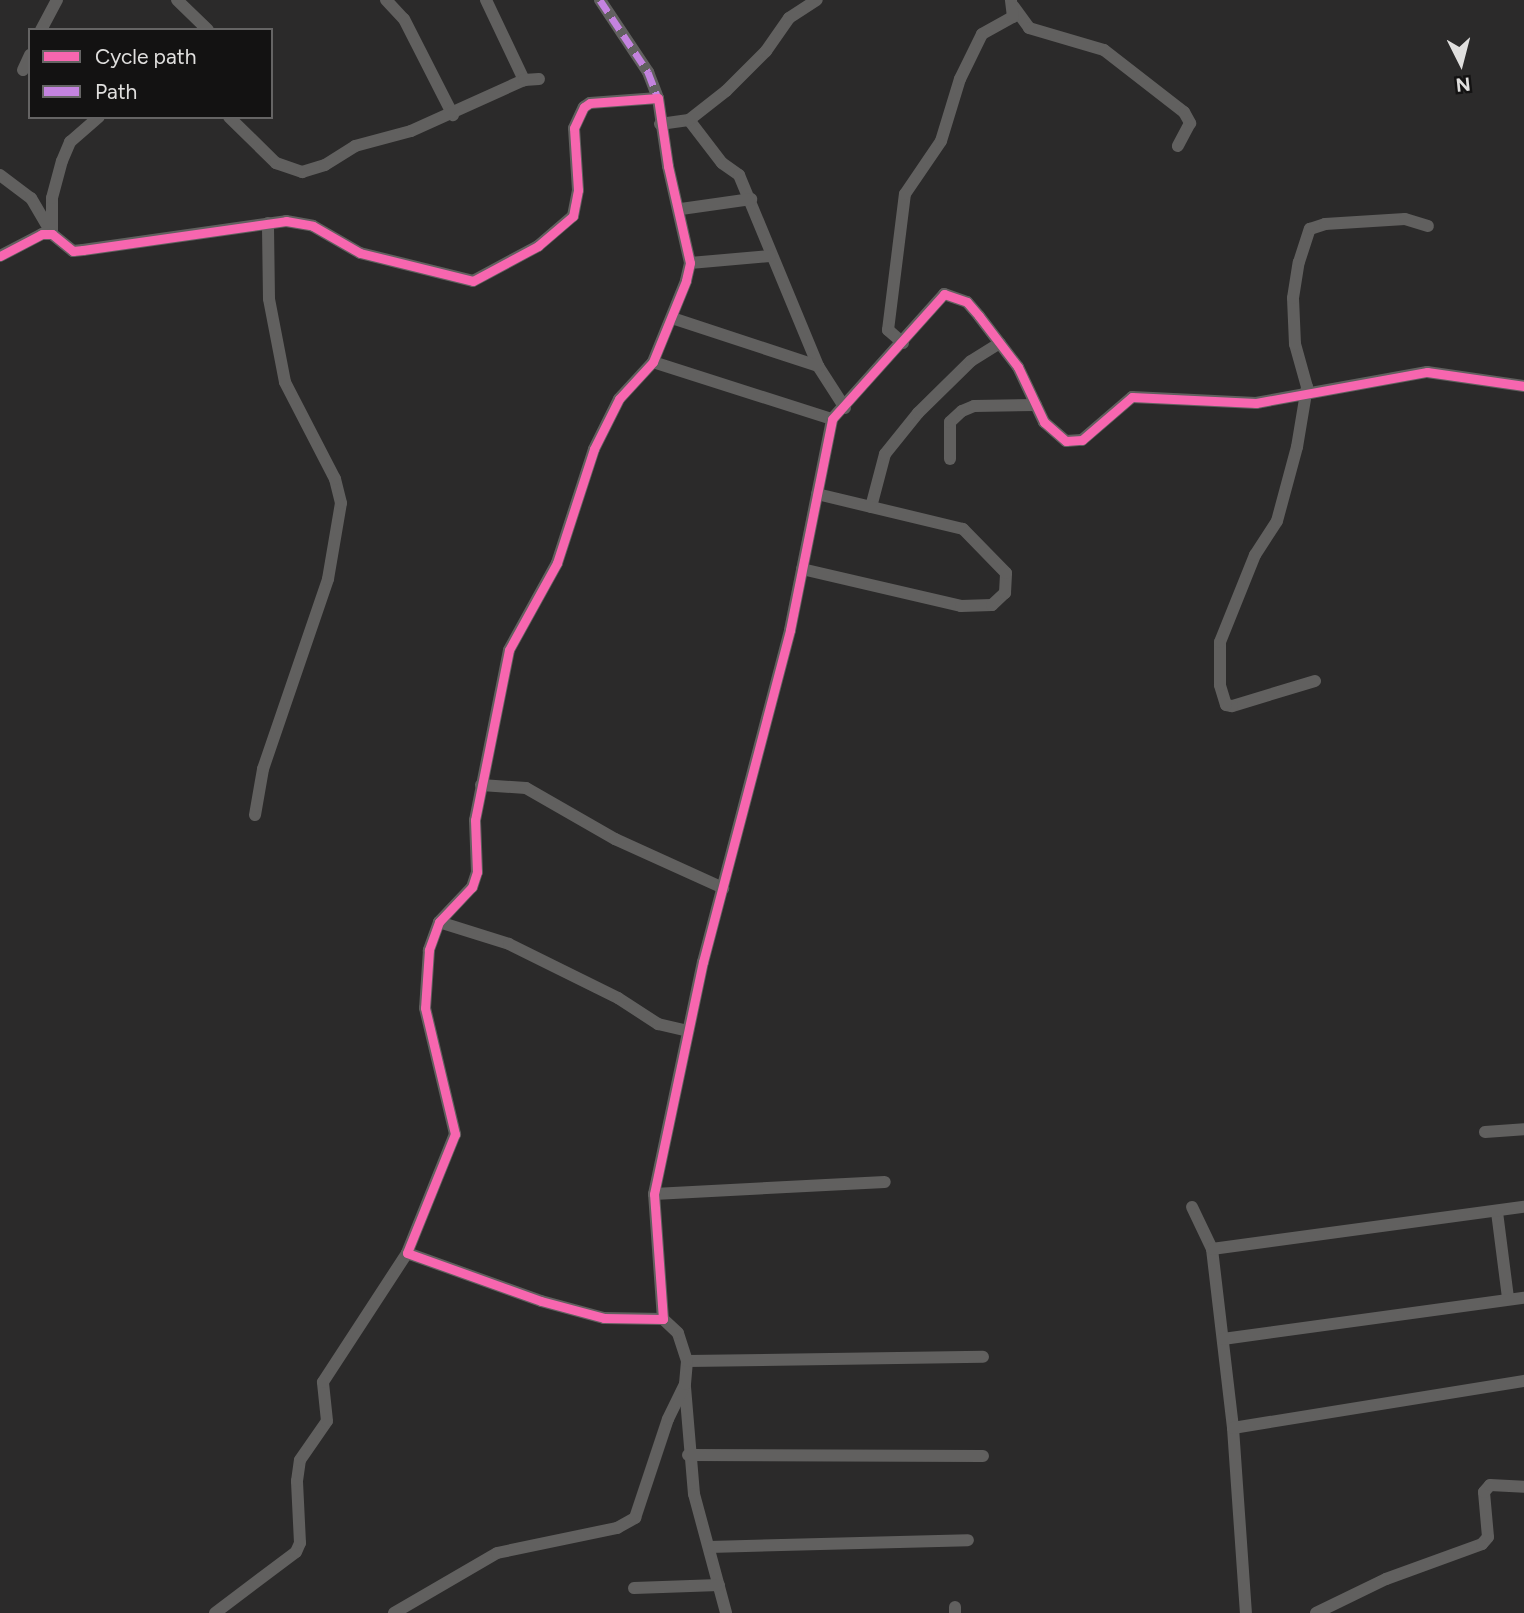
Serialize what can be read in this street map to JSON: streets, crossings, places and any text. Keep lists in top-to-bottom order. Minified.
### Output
{"legend":["Cycle path","Path"],"north":"bottom"}
